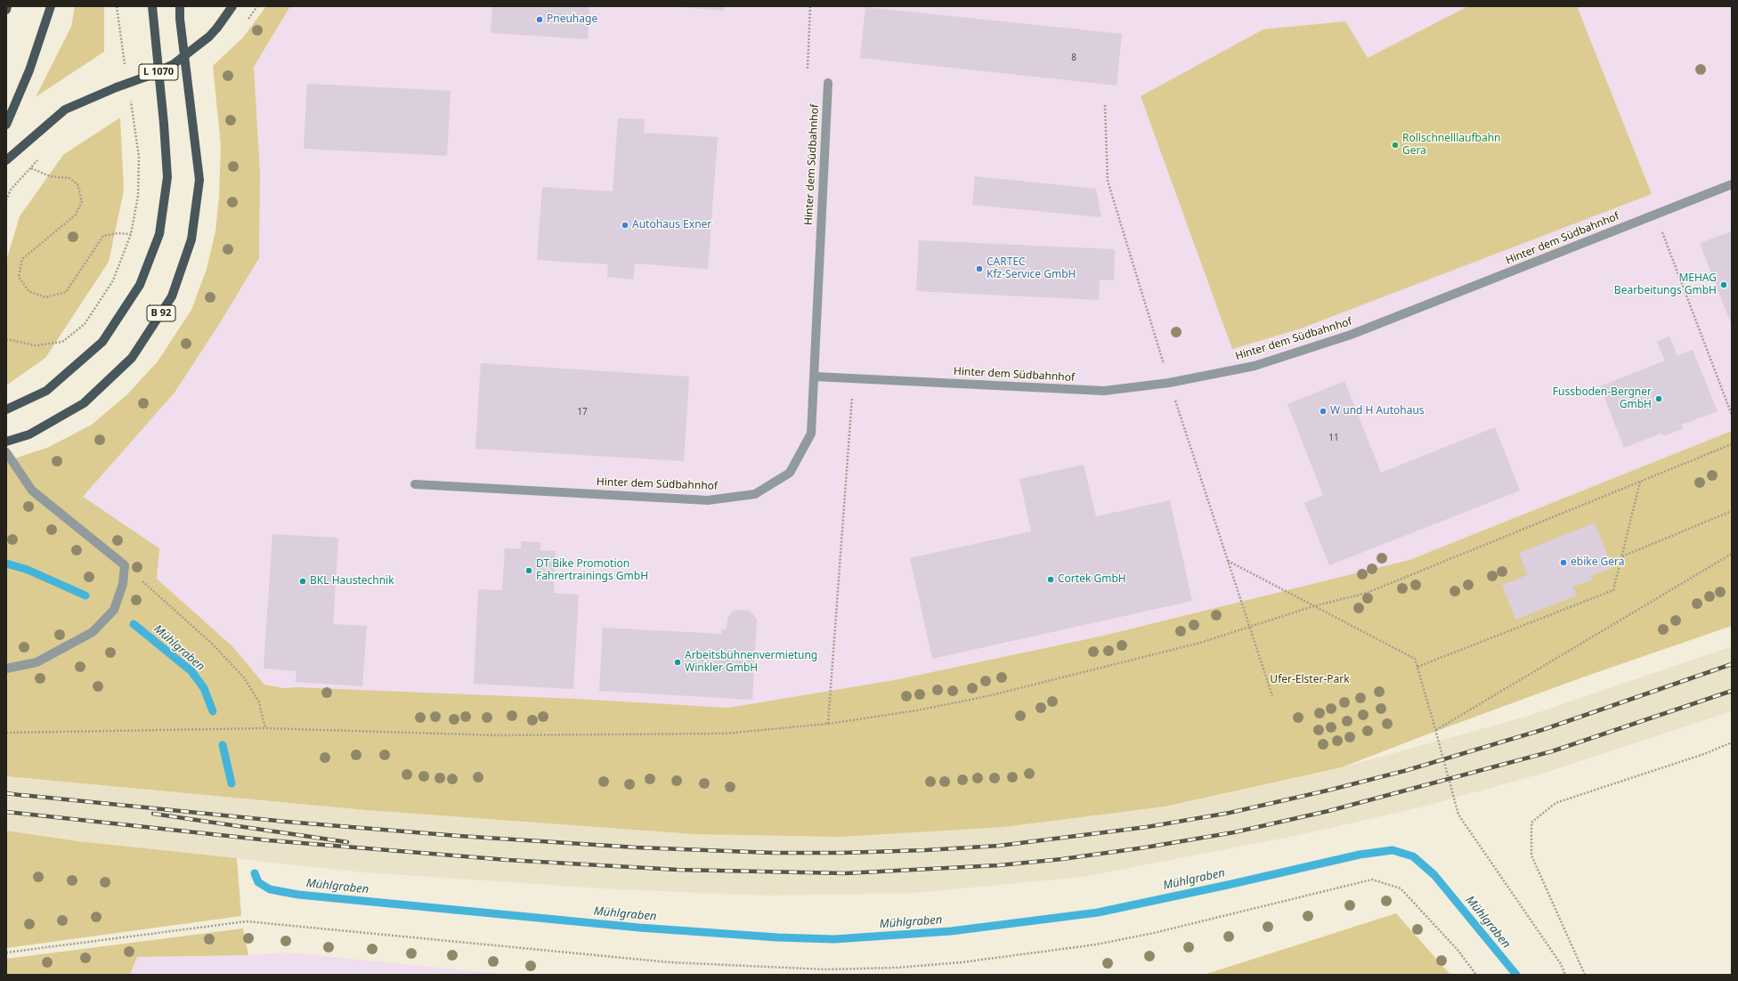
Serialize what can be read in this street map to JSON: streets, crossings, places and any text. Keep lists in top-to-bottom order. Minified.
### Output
{"streets":{"main road":["L 1070","B 92"],"street":["Hinter dem Südbahnhof"]},"water":["Mühlgraben"],"parks":["Ufer-Elster-Park"],"places":["Pneuhage","Rollschnelllaufbahn Gera","Autohaus Exner","CARTEC Kfz-Service GmbH","MEHAG Bearbeitungs GmbH","Fussboden-Bergner GmbH","W und H Autohaus","ebike Gera","DT Bike Promotion Fahrertrainings GmbH","Cortek GmbH","BKL Haustechnik","Arbeitsbühnenvermietung Winkler GmbH"],"house_numbers":["8","17","11"]}
